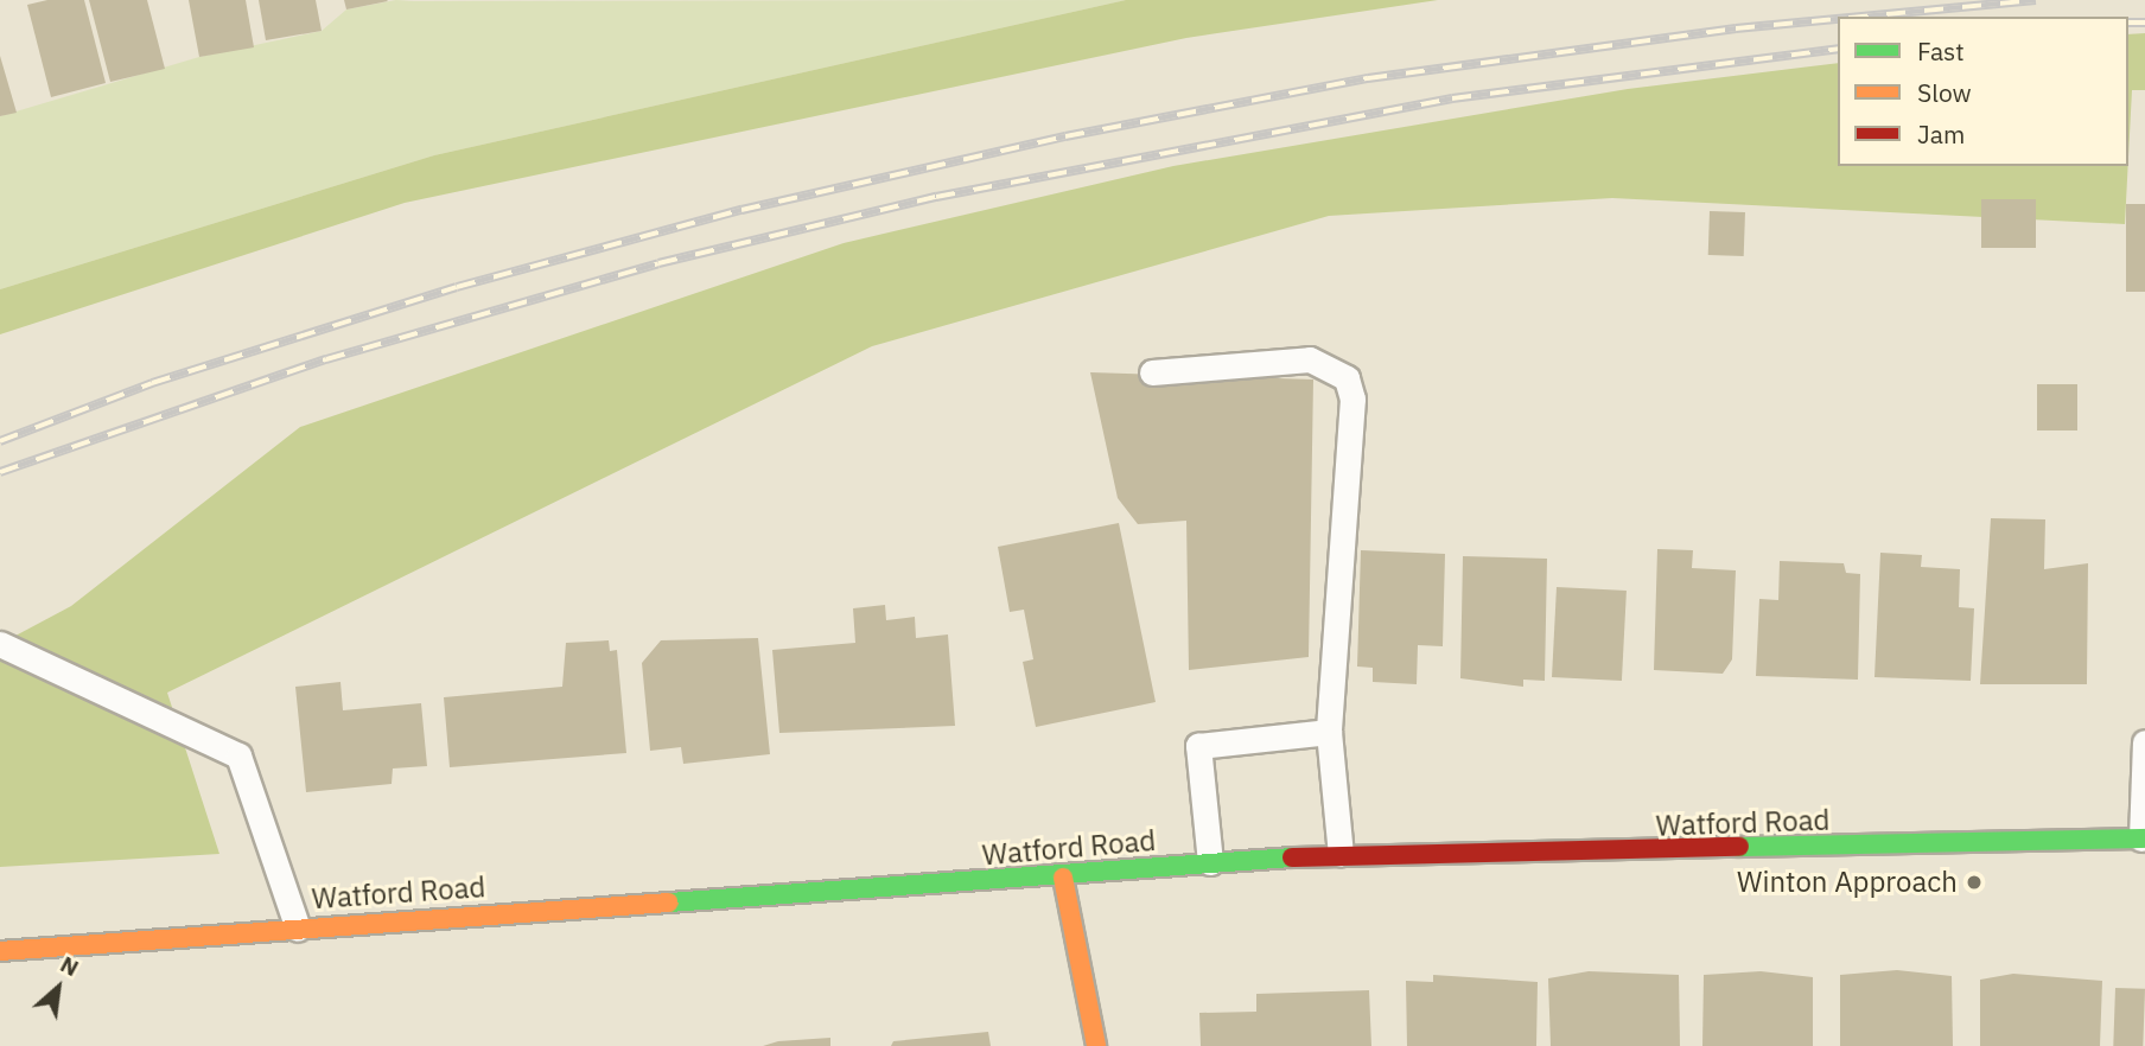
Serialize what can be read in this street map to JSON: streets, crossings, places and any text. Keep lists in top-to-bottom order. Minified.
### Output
{"streets":{"main road":["Watford Road"]},"places":["Winton Approach"],"legend":["Fast","Slow","Jam"],"north":"top right"}
